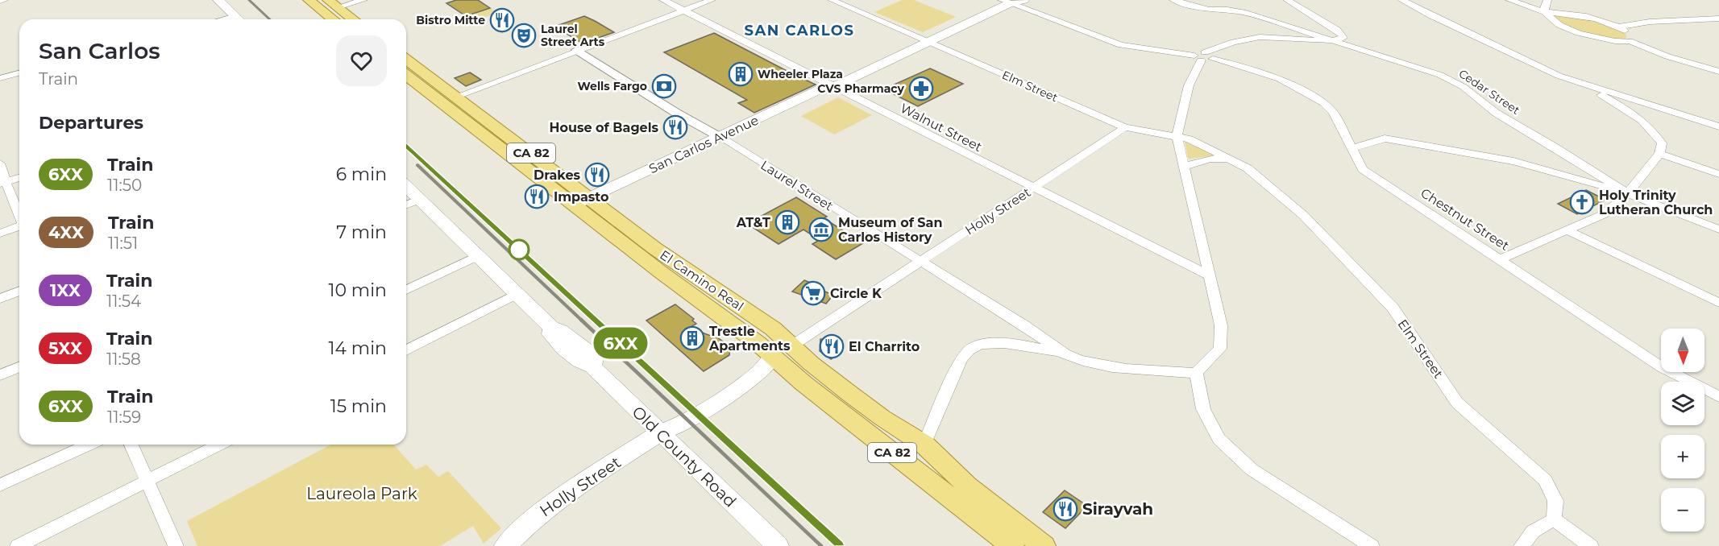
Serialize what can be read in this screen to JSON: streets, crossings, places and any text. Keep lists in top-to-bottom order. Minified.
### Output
{"streets":{"main road":["San Carlos Avenue","CA 82","Holly Street","El Camino Real","Old County Road"],"street":["Elm Street","Cedar Street","Walnut Street","Laurel Street","Chestnut Street"]},"crossings":[["Elm Street","San Carlos Avenue"],["Elm Street","Holly Street"],["Walnut Street","San Carlos Avenue"],["Walnut Street","Holly Street"],["San Carlos Avenue","Laurel Street"],["San Carlos Avenue","Chestnut Street"],["San Carlos Avenue","El Camino Real"],["Laurel Street","Holly Street"],["Holly Street","El Camino Real"],["Holly Street","Old County Road"]],"districts":["SAN CARLOS"],"parks":["Laureola Park"],"places":{"restaurant":["Bistro Mitte","House of Bagels","Drakes","Impasto","El Charrito","Sirayvah"],"theatre":["Laurel Street Arts"],"building":["Wheeler Plaza","AT&T","Trestle Apartments"],"bank":["Wells Fargo"],"pharmacy":["CVS Pharmacy"],"church":["Holy Trinity Lutheran Church"],"museum":["Museum of San Carlos History"],"supermarket":["Circle K"]},"north":"bottom","page":{"on_map":"6XX","heading":[["San Carlos","Train"],"Departures"],"list":[{"mark":"6XX","name":"Train","note":"11:50","value":"6 min"},{"mark":"4XX","name":"Train","note":"11:51","value":"7 min"},{"mark":"1XX","name":"Train","note":"11:54","value":"10 min"},{"mark":"5XX","name":"Train","note":"11:58","value":"14 min"},{"mark":"6XX","name":"Train","note":"11:59","value":"15 min"}],"map_buttons":["+","−"]}}
